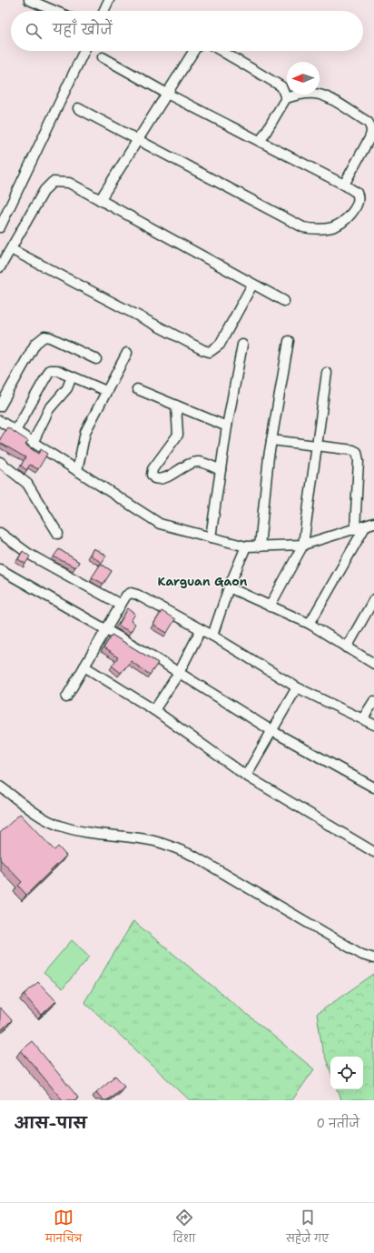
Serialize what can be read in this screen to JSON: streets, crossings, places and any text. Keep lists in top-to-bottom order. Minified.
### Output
{"districts":["Karguan Gaon"],"north":"left","page":{"search":"यहाँ खोजें","heading":["आस-पास","0 नतीजे"],"nav":["मानचित्र","दिशा","सहेजे गए"]}}
